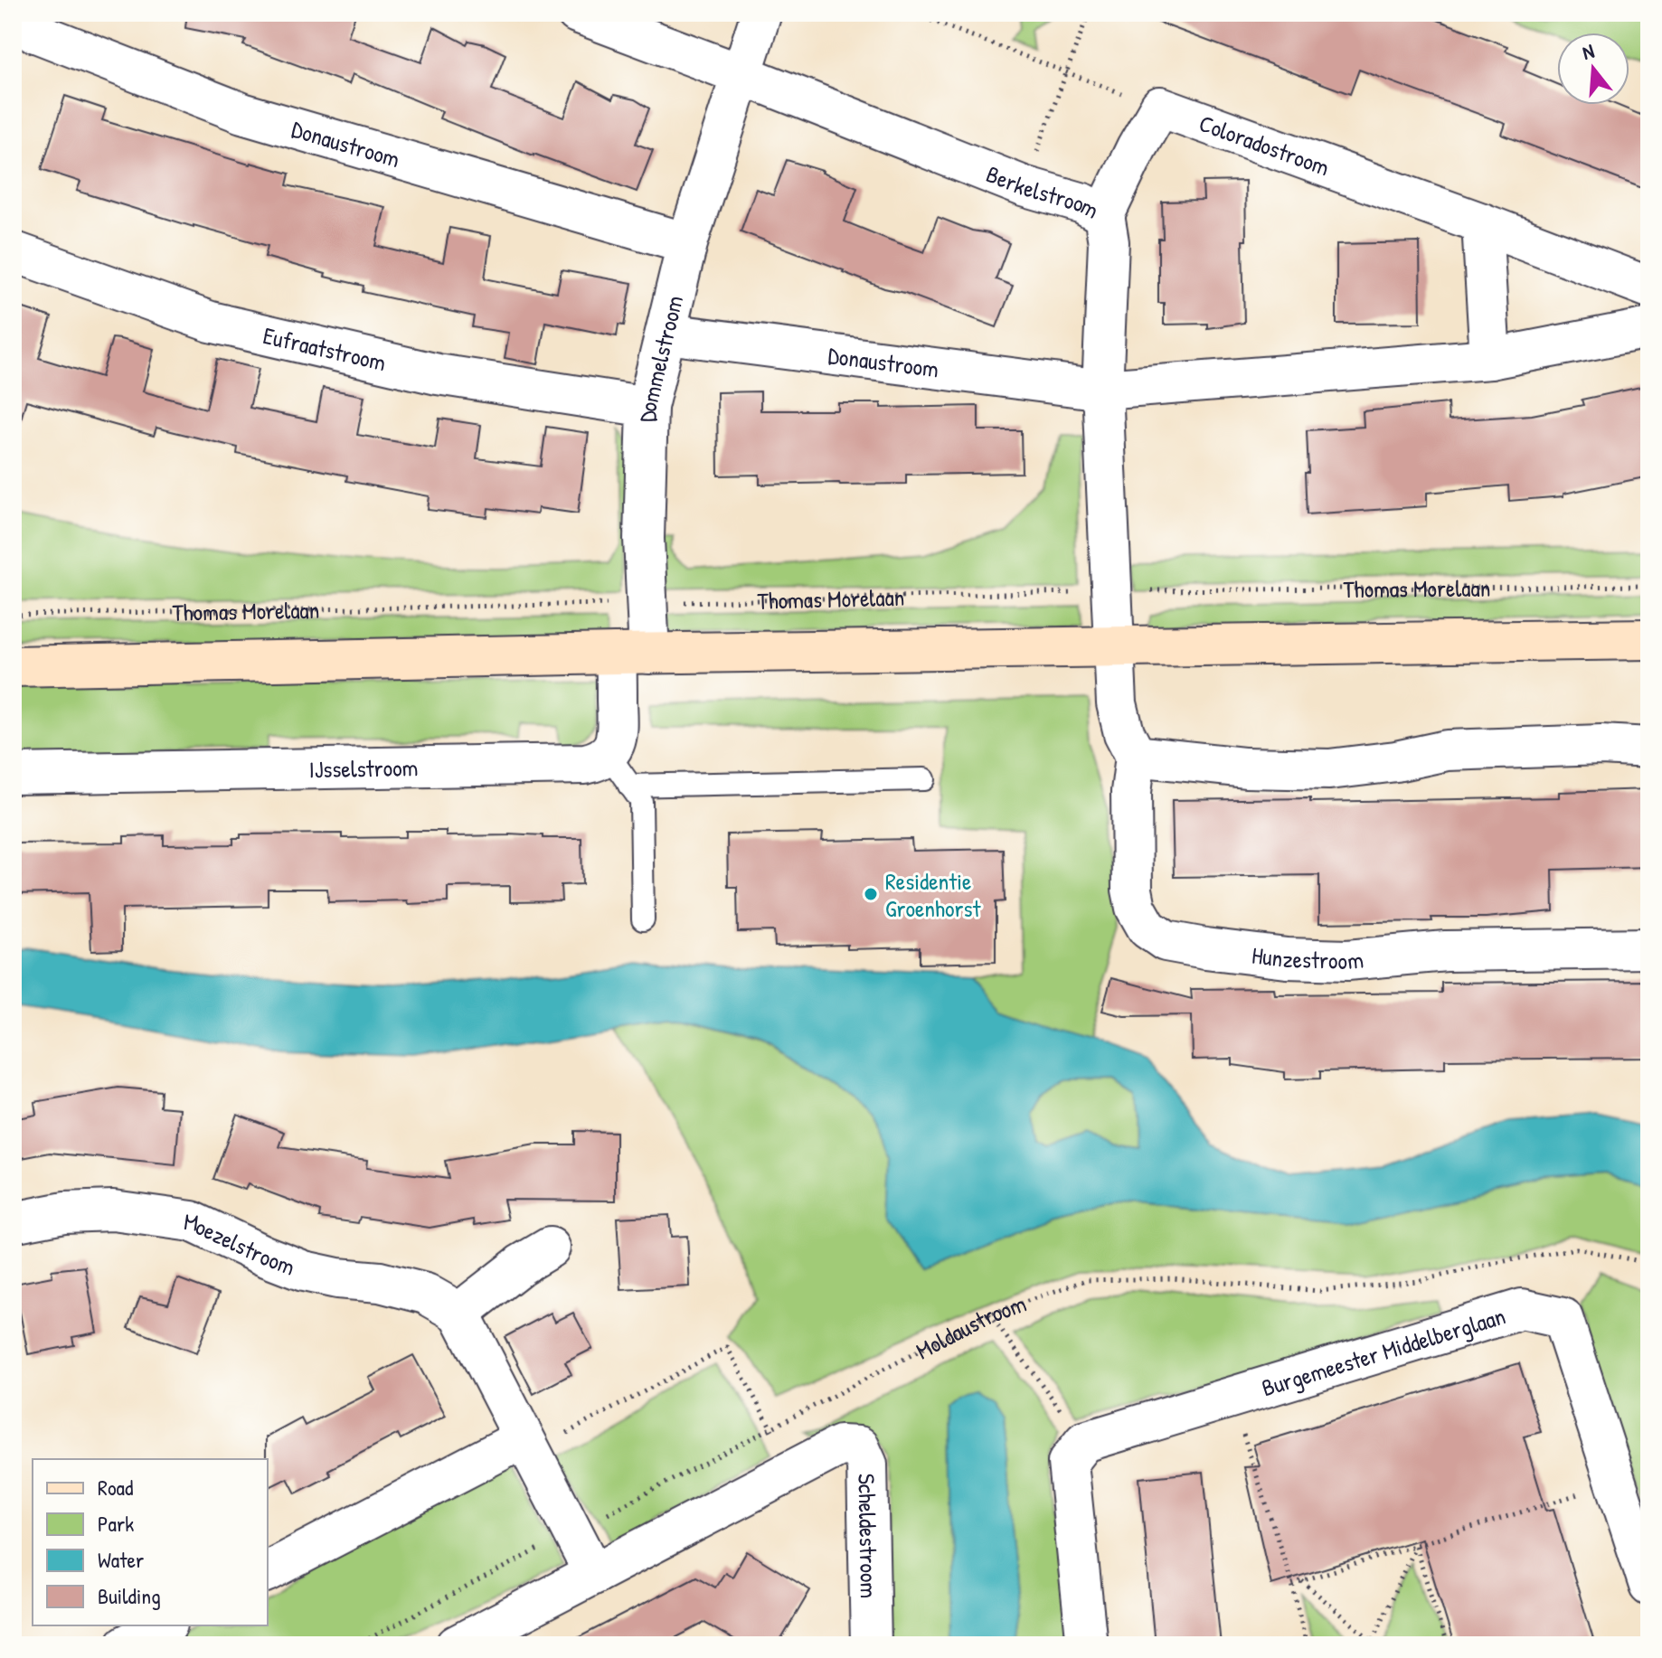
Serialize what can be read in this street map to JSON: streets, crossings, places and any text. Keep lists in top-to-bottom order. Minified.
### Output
{"streets":{"street":["Donaustroom","Coloradostroom","Berkelstroom","Eufraatstroom","Dommelstroom","IJsselstroom","Hunzestroom","Moezelstroom","Burgemeester Middelberglaan","Scheldestroom"],"path":["Thomas Morelaan","Moldaustroom"]},"crossings":[["Donaustroom","Berkelstroom"],["Donaustroom","Dommelstroom"],["Berkelstroom","Dommelstroom"],["Berkelstroom","Thomas Morelaan"],["Eufraatstroom","Dommelstroom"],["Dommelstroom","Thomas Morelaan"]],"places":["Residentie Groenhorst"],"legend":["Road","Park","Water","Building"],"north":"top"}
